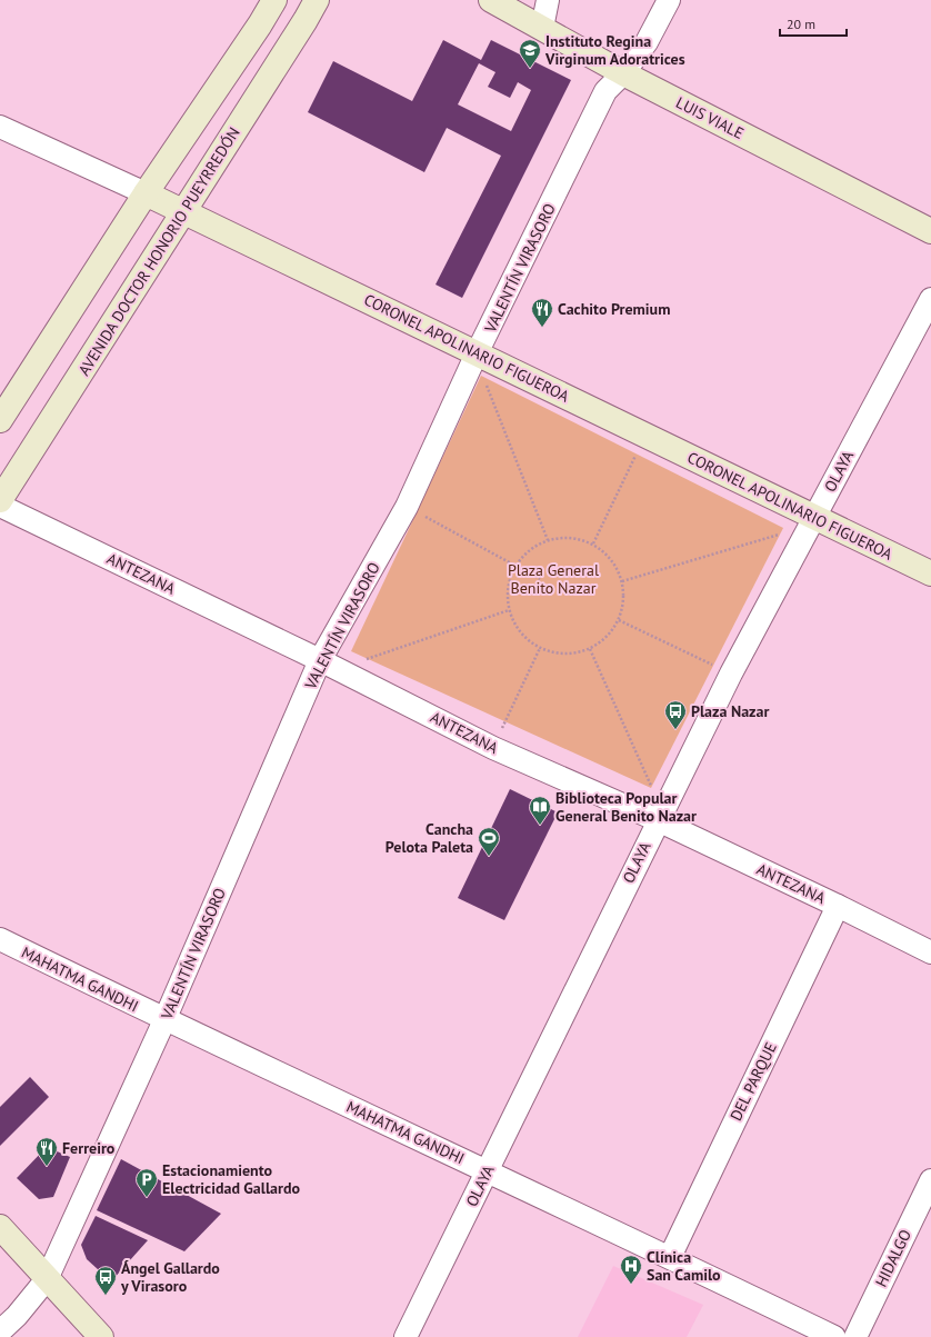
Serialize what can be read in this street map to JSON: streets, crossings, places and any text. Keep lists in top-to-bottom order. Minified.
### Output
{"streets":{"street":["LUIS VIALE","AVENIDA DOCTOR HONORIO PUEYRREDÓN","VALENTÍN VIRASORO","CORONEL APOLINARIO FIGUEROA","OLAYA","ANTEZANA","MAHATMA GANDHI","DEL PARQUE","HIDALGO"]},"crossings":[["LUIS VIALE","VALENTÍN VIRASORO"],["AVENIDA DOCTOR HONORIO PUEYRREDÓN","CORONEL APOLINARIO FIGUEROA"],["VALENTÍN VIRASORO","CORONEL APOLINARIO FIGUEROA"],["VALENTÍN VIRASORO","ANTEZANA"],["VALENTÍN VIRASORO","MAHATMA GANDHI"],["CORONEL APOLINARIO FIGUEROA","OLAYA"],["OLAYA","ANTEZANA"],["OLAYA","MAHATMA GANDHI"],["ANTEZANA","DEL PARQUE"],["MAHATMA GANDHI","DEL PARQUE"]],"parks":["Plaza General Benito Nazar"],"places":{"school or university":["Instituto Regina Virginum Adoratrices"],"restaurant":["Cachito Premium","Ferreiro"],"bus stop":["Plaza Nazar","Ángel Gallardo y Virasoro"],"library":["Biblioteca Popular General Benito Nazar"],"sports":["Cancha Pelota Paleta"],"parking":["Estacionamiento Electricidad Gallardo"],"hospital":["Clínica San Camilo"]},"scale_bar":"20 m"}
